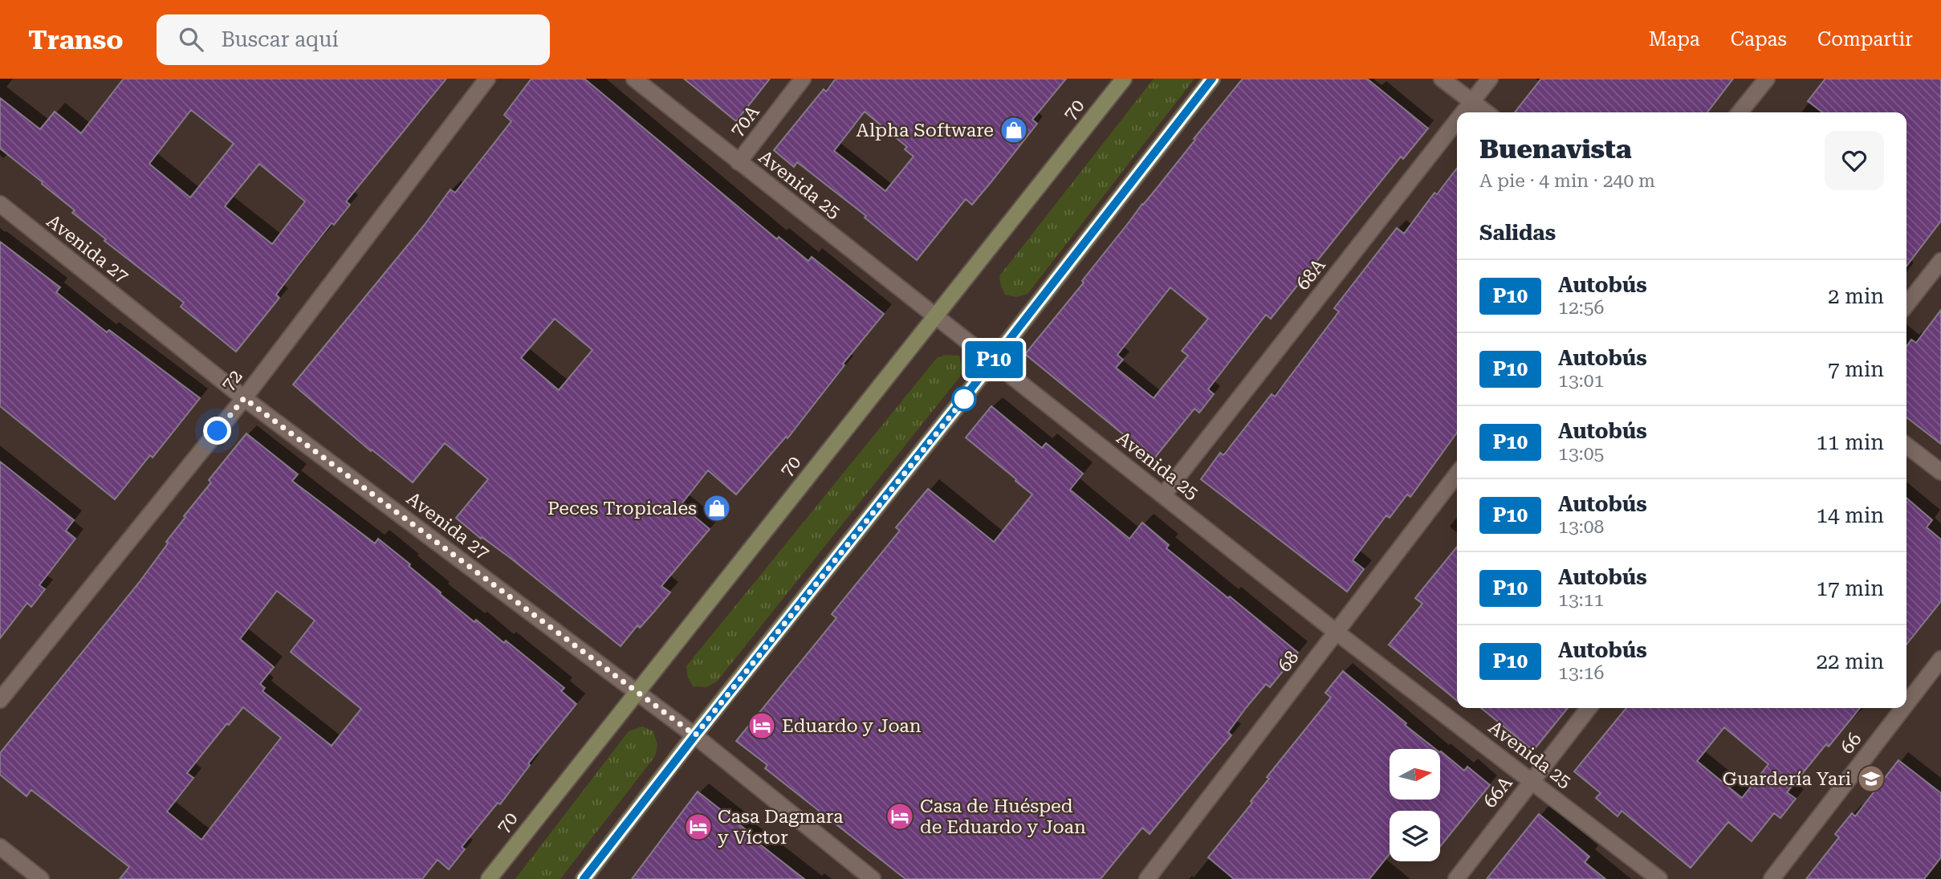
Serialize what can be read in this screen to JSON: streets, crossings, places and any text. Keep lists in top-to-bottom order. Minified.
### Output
{"streets":{"main road":["70"],"street":["70A","Avenida 25","Avenida 27","68A","72","68","66","66A"]},"crossings":[["70","Avenida 25"],["70","Avenida 27"],["70A","Avenida 25"],["Avenida 25","68A"],["Avenida 25","68"],["Avenida 25","66A"],["Avenida 27","72"]],"places":{"shop":["Alpha Software","Peces Tropicales"],"hotel":["Eduardo y Joan","Casa de Huésped de Eduardo y Joan","Casa Dagmara y Víctor"],"school or university":["Guardería Yari"]},"lines":["bus line P10"],"north":"right","page":{"header":"Transo","search":"Buscar aquí","nav":["Mapa","Capas","Compartir"],"on_map":"P10","heading":[["Buenavista","A pie · 4 min · 240 m"],"Salidas"],"list":[{"mark":"P10","name":"Autobús","note":"12:56","value":"2 min"},{"mark":"P10","name":"Autobús","note":"13:01","value":"7 min"},{"mark":"P10","name":"Autobús","note":"13:05","value":"11 min"},{"mark":"P10","name":"Autobús","note":"13:08","value":"14 min"},{"mark":"P10","name":"Autobús","note":"13:11","value":"17 min"},{"mark":"P10","name":"Autobús","note":"13:16","value":"22 min"}]}}
